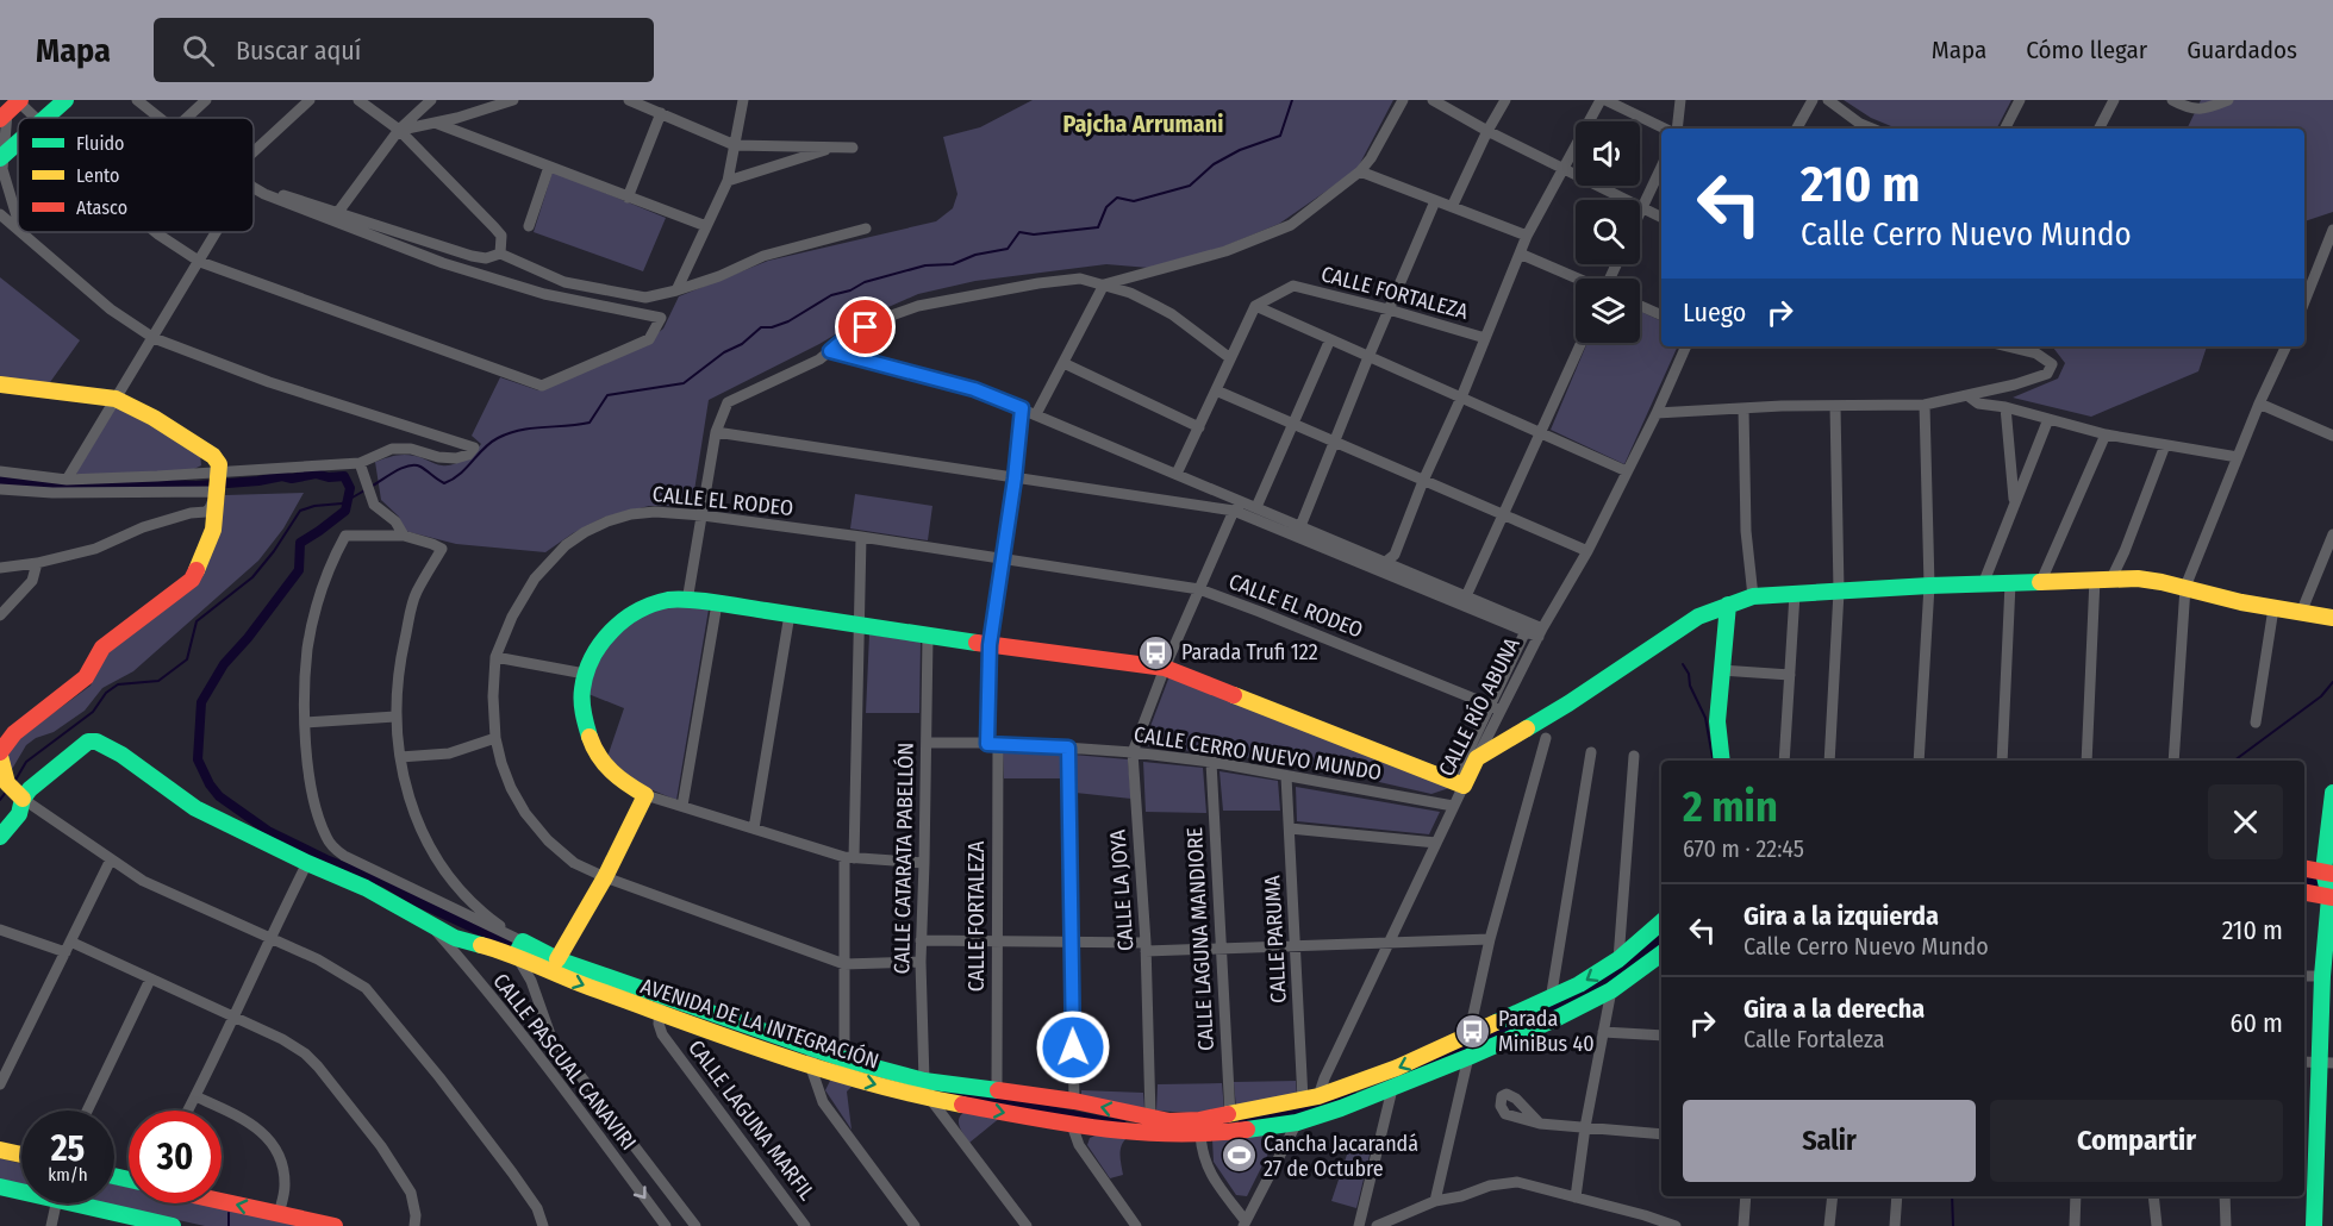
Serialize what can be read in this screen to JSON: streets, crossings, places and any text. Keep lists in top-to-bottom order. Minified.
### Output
{"streets":{"street":["CALLE FORTALEZA","CALLE EL RODEO","CALLE RÍO ABUNA","CALLE CERRO NUEVO MUNDO","CALLE CATARATA PABELLÓN","CALLE LA JOYA","CALLE LAGUNA MANDIORE","CALLE PARUMA","AVENIDA DE LA INTEGRACIÓN","CALLE PASCUAL CANAVIRI","CALLE LAGUNA MARFIL"]},"crossings":[["CALLE FORTALEZA","CALLE EL RODEO"],["CALLE FORTALEZA","CALLE CERRO NUEVO MUNDO"],["CALLE FORTALEZA","AVENIDA DE LA INTEGRACIÓN"],["CALLE EL RODEO","CALLE RÍO ABUNA"],["CALLE EL RODEO","CALLE CATARATA PABELLÓN"],["CALLE EL RODEO","CALLE LA JOYA"],["CALLE RÍO ABUNA","CALLE CERRO NUEVO MUNDO"],["CALLE RÍO ABUNA","CALLE PARUMA"],["CALLE RÍO ABUNA","AVENIDA DE LA INTEGRACIÓN"],["CALLE CERRO NUEVO MUNDO","CALLE CATARATA PABELLÓN"],["CALLE CERRO NUEVO MUNDO","CALLE LA JOYA"],["CALLE CERRO NUEVO MUNDO","CALLE LAGUNA MANDIORE"],["CALLE CERRO NUEVO MUNDO","CALLE PARUMA"],["CALLE CATARATA PABELLÓN","AVENIDA DE LA INTEGRACIÓN"],["CALLE LA JOYA","AVENIDA DE LA INTEGRACIÓN"],["CALLE LAGUNA MANDIORE","AVENIDA DE LA INTEGRACIÓN"],["CALLE PARUMA","AVENIDA DE LA INTEGRACIÓN"],["AVENIDA DE LA INTEGRACIÓN","CALLE PASCUAL CANAVIRI"],["AVENIDA DE LA INTEGRACIÓN","CALLE LAGUNA MARFIL"]],"districts":["Pajcha Arrumani"],"places":{"bus stop":["Parada Trufi 122","Parada MiniBus 40"],"sports":["Cancha Jacarandá 27 de Octubre"]},"legend":["Fluido","Lento","Atasco"],"page":{"header":"Mapa","search":"Buscar aquí","nav":["Mapa","Cómo llegar","Guardados"],"turn":["210 m","Calle Cerro Nuevo Mundo"],"then":"Luego","heading":["2 min","670 m · 22:45"],"list":[{"name":"Gira a la izquierda","note":"Calle Cerro Nuevo Mundo","value":"210 m"},{"name":"Gira a la derecha","note":"Calle Fortaleza","value":"60 m"}],"buttons":["Salir","Compartir"],"speed":"25 km/h","limit":"30"}}
